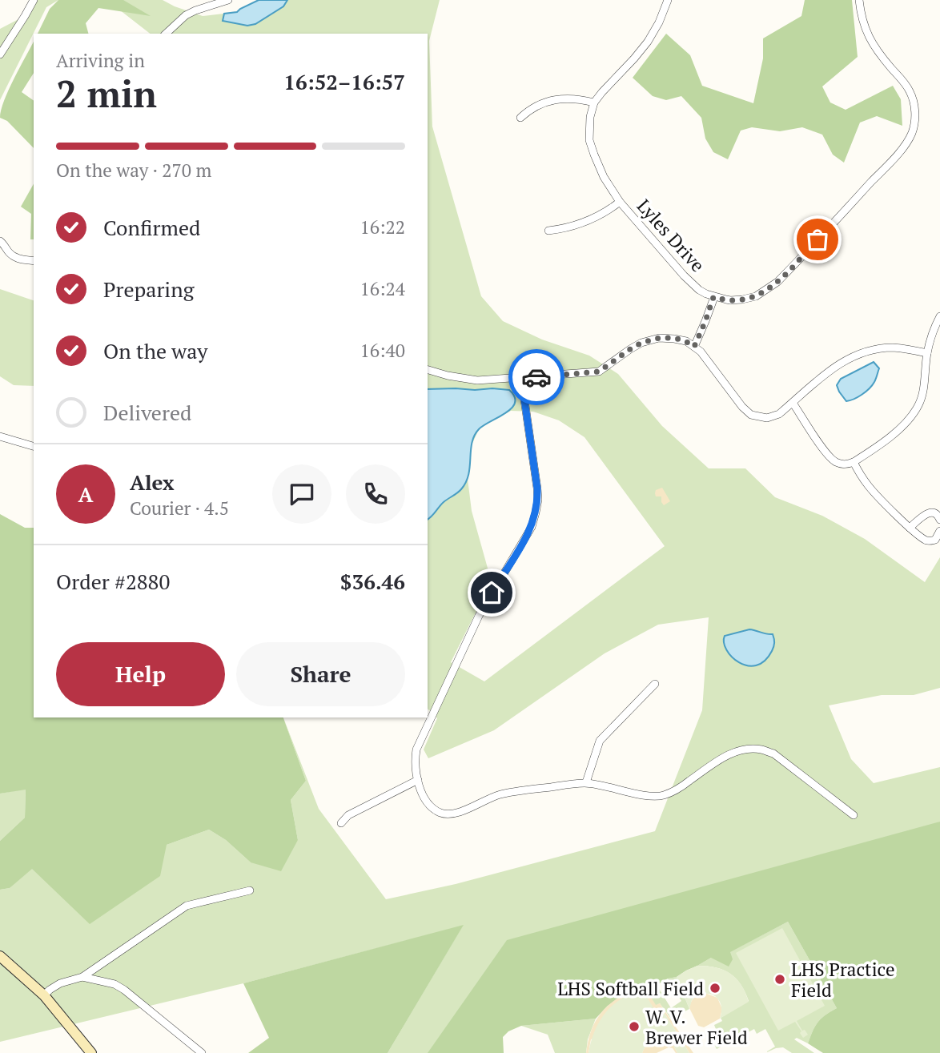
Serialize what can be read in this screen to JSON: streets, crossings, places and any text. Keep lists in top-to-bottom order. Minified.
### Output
{"streets":{"street":["Lyles Drive"]},"places":["LHS Practice Field","LHS Softball Field","W. V. Brewer Field"],"page":{"heading":["2 min","Arriving in","16:52–16:57"],"panel":["Alex","Courier · 4.5","Order #2880","$36.46"],"bar":"On the way · 270 m","list":[["Confirmed","16:22"],["Preparing","16:24"],["On the way","16:40"],"Delivered"],"round":"A","buttons":["Help","Share"]}}
